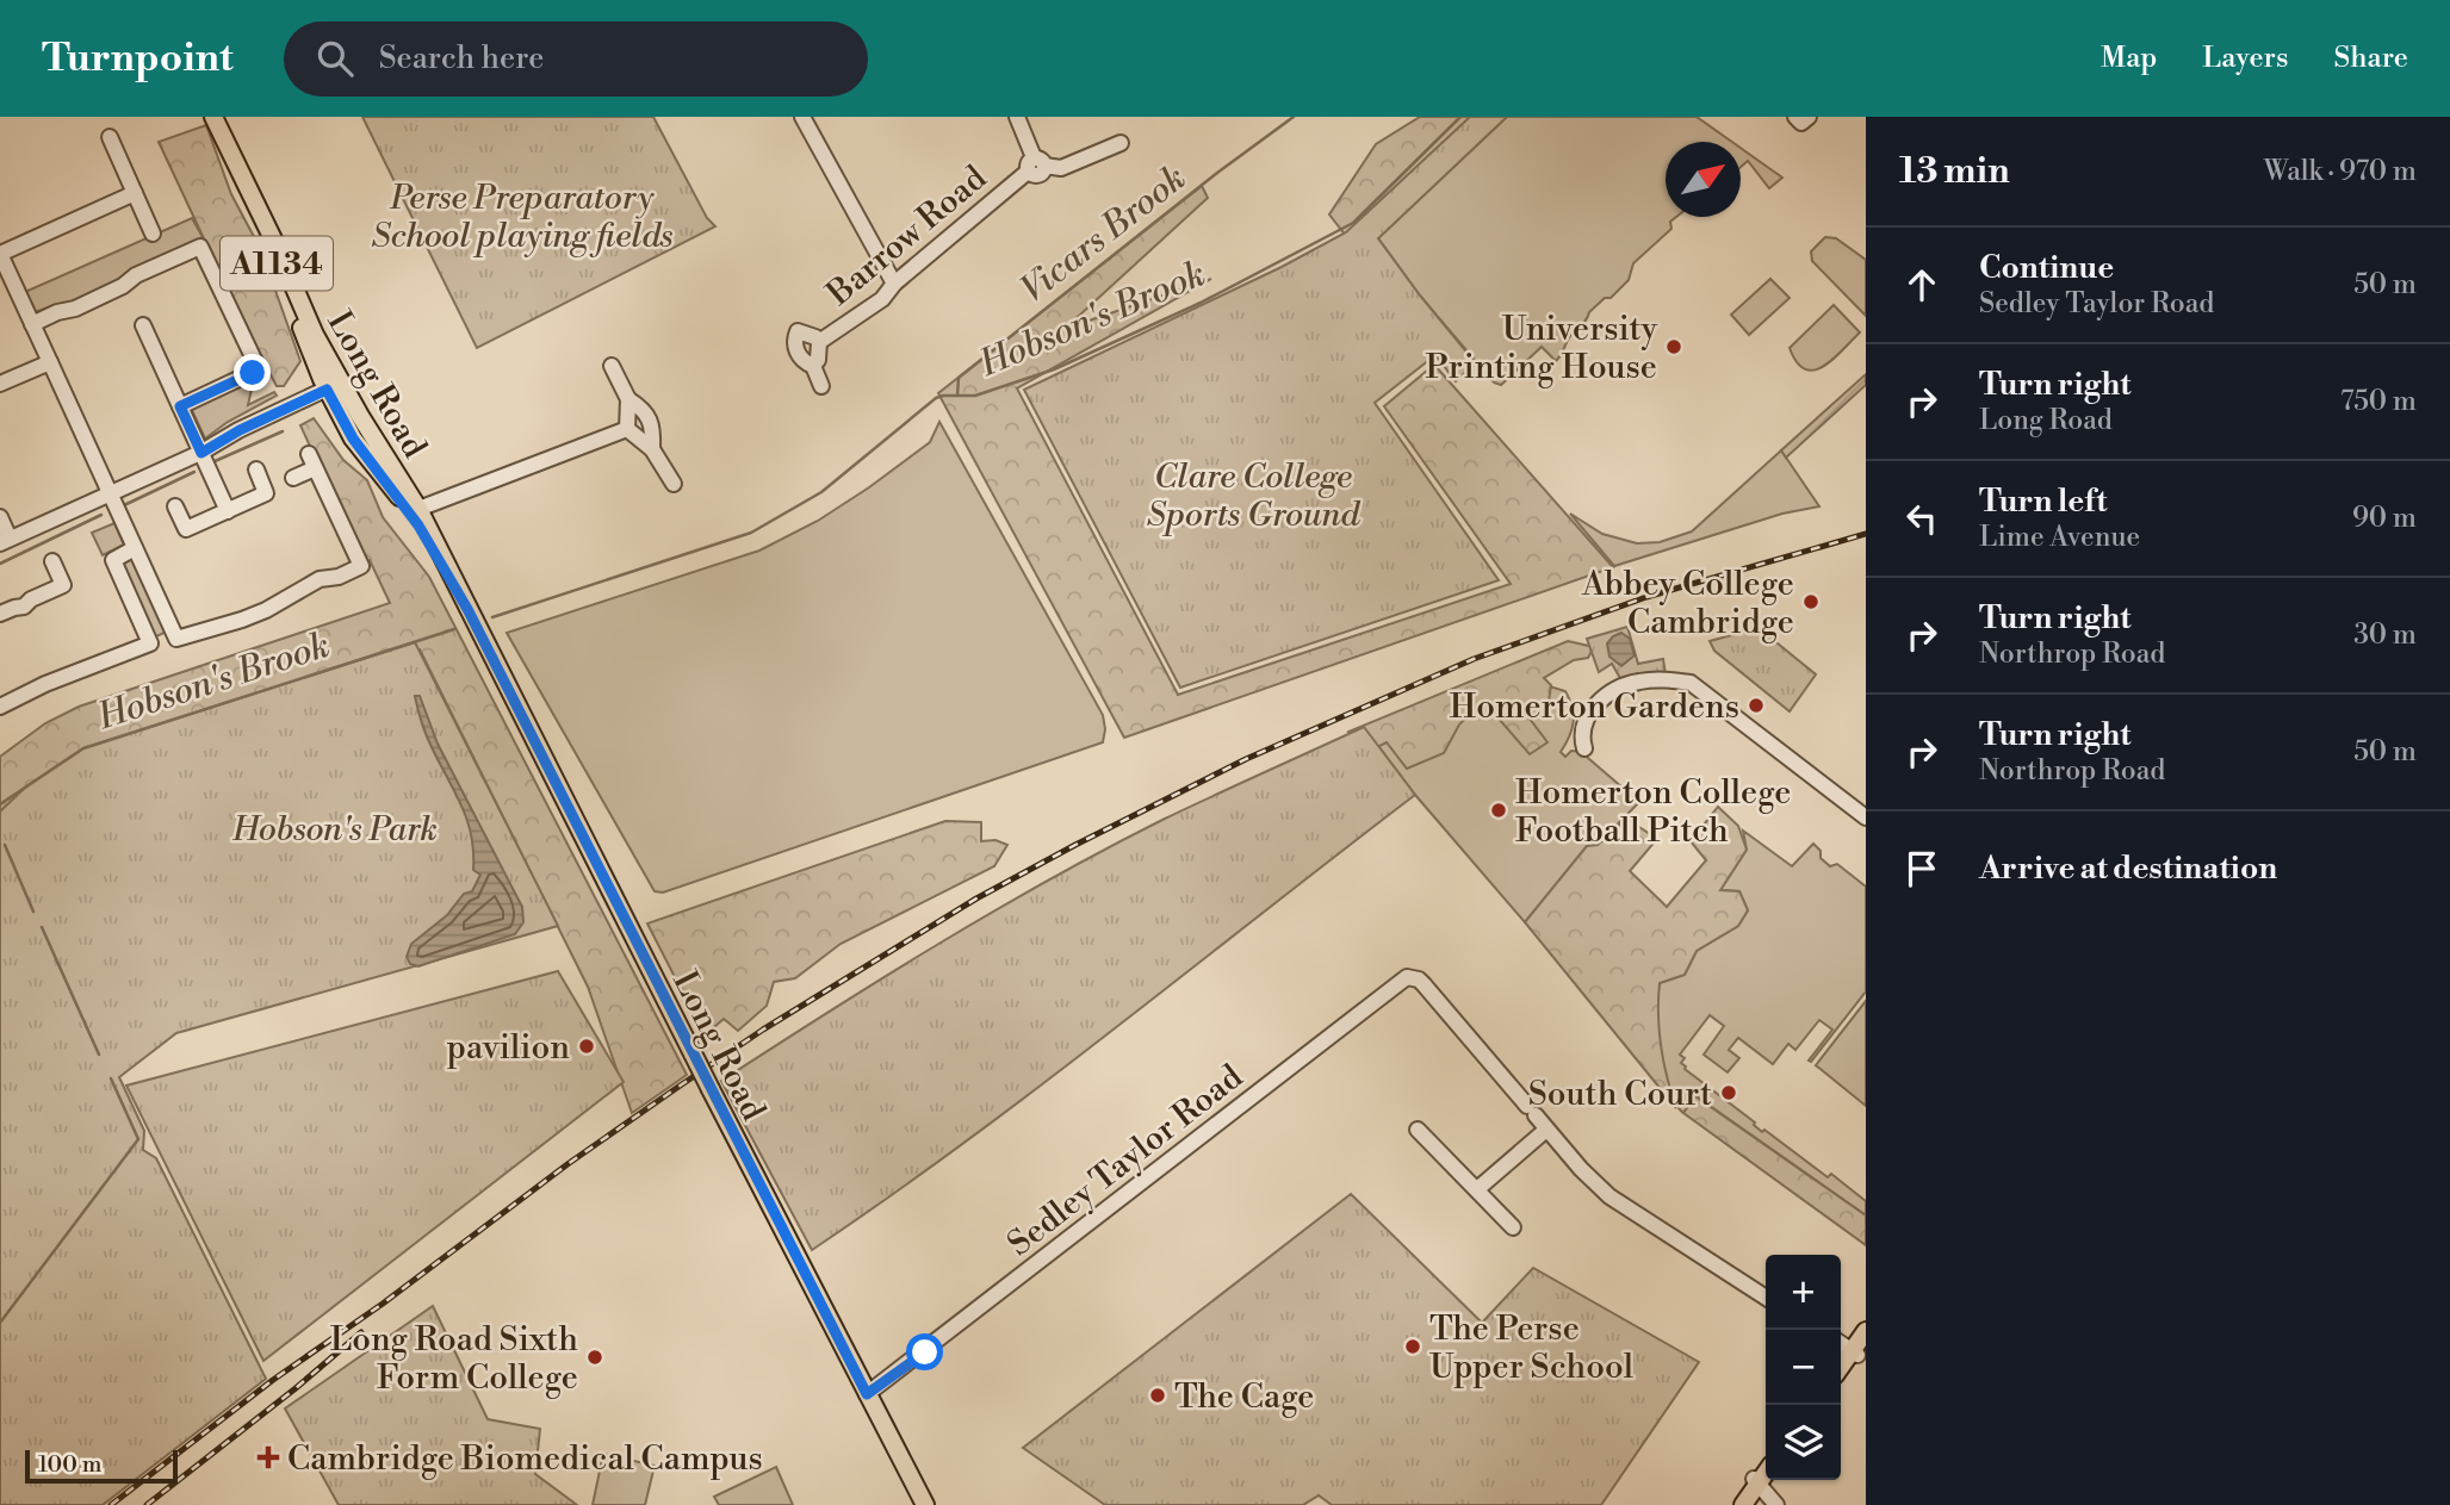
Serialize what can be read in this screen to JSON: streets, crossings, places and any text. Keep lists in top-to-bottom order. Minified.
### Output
{"streets":{"main road":["A1134","Long Road"],"street":["Barrow Road","Sedley Taylor Road"]},"crossings":[["Long Road","Sedley Taylor Road"]],"water":["Vicars Brook","Hobson's Brook"],"parks":["Perse Preparatory School playing fields","Clare College Sports Ground","Hobson's Park"],"places":{"other":["University Printing House","Abbey College Cambridge","Homerton Gardens","Homerton College Football Pitch","pavilion","South Court","The Perse Upper School","Long Road Sixth Form College","The Cage"],"health":["Cambridge Biomedical Campus"]},"scale_bar":"100 m","north":"top right","page":{"header":"Turnpoint","search":"Search here","nav":["Map","Layers","Share"],"heading":["13 min","Walk · 970 m"],"list":[["Continue","Sedley Taylor Road","50 m"],["Turn right","Long Road","750 m"],["Turn left","Lime Avenue","90 m"],["Turn right","Northrop Road","30 m"],["Turn right","Northrop Road","50 m"],"Arrive at destination"],"map_buttons":["+","−"],"scale":"100 m"}}
